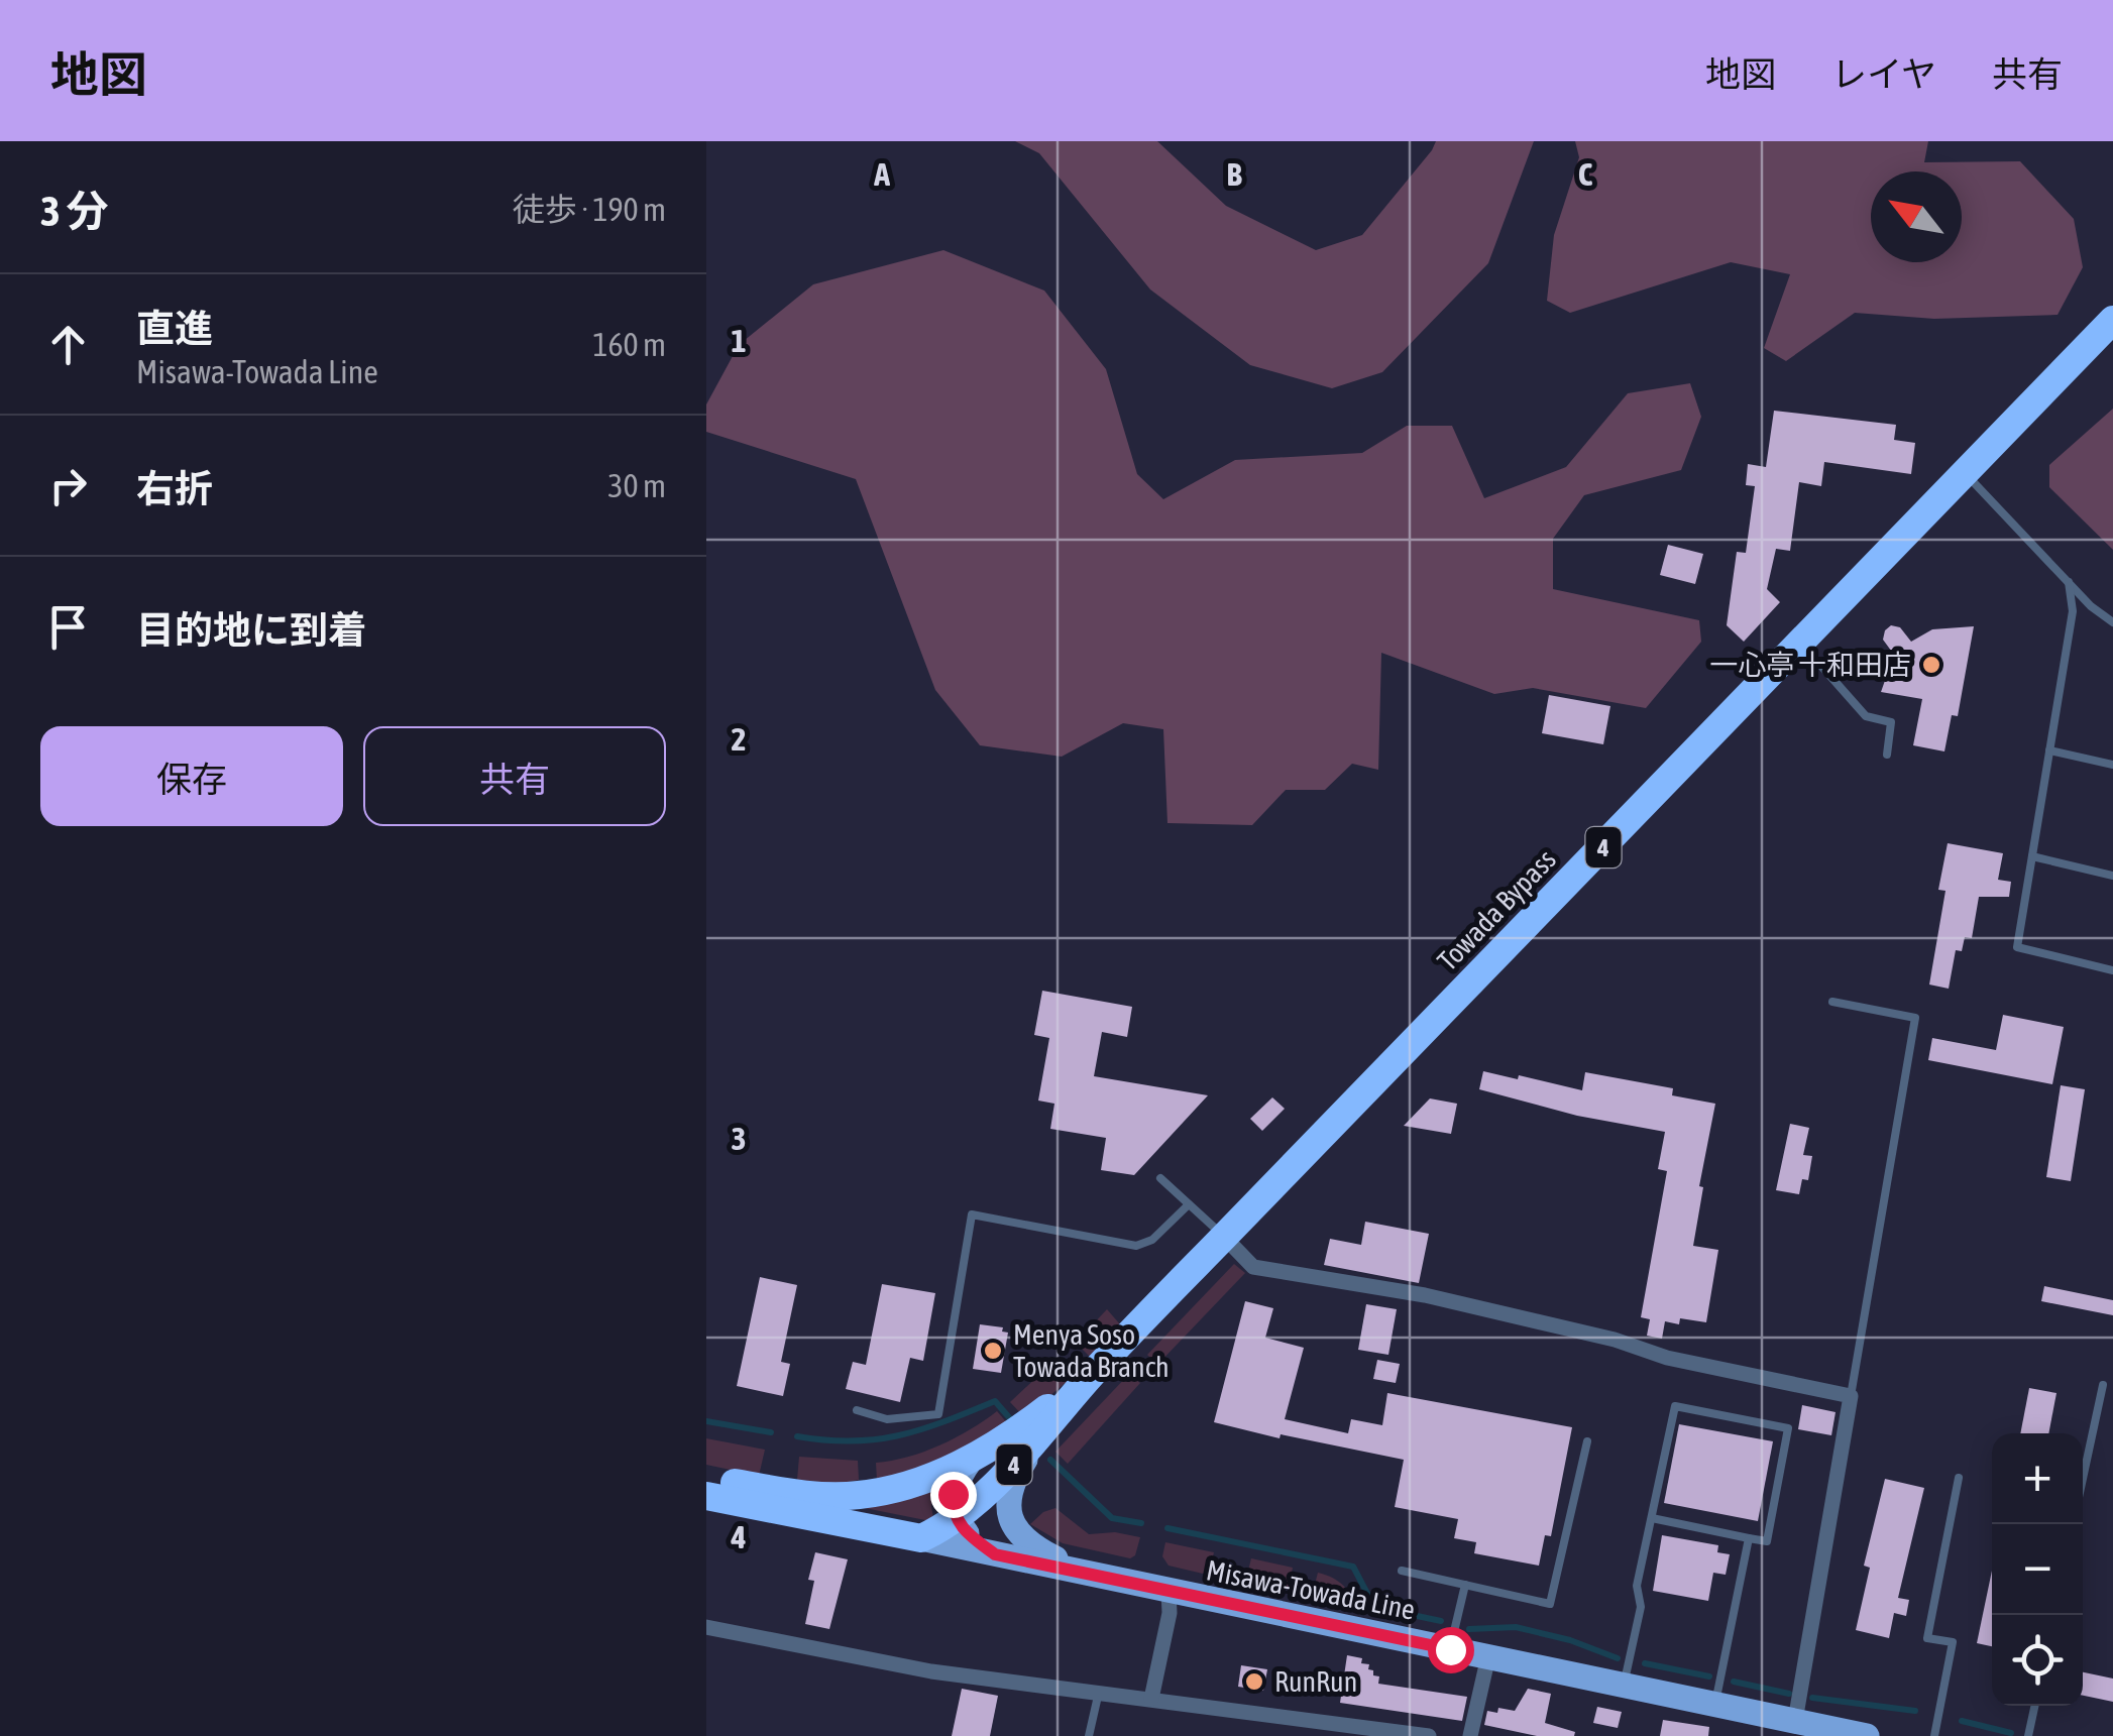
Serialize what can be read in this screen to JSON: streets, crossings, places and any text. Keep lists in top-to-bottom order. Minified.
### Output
{"streets":{"highway":["4","Towada Bypass"],"main road":["Misawa-Towada Line"]},"crossings":[["4","Towada Bypass"],["Towada Bypass","Misawa-Towada Line"]],"places":["一心亭 十和田店","Menya Soso Towada Branch","RunRun"],"north":"top left","page":{"header":"地図","nav":["地図","レイヤ","共有"],"heading":["3 分","徒歩 · 190 m"],"list":[["直進","Misawa-Towada Line","160 m"],["右折","30 m"],"目的地に到着"],"buttons":["保存","共有"],"map_buttons":["+","−"]},"grid":{"columns":["A","B","C"],"rows":["1","2","3","4"]}}
